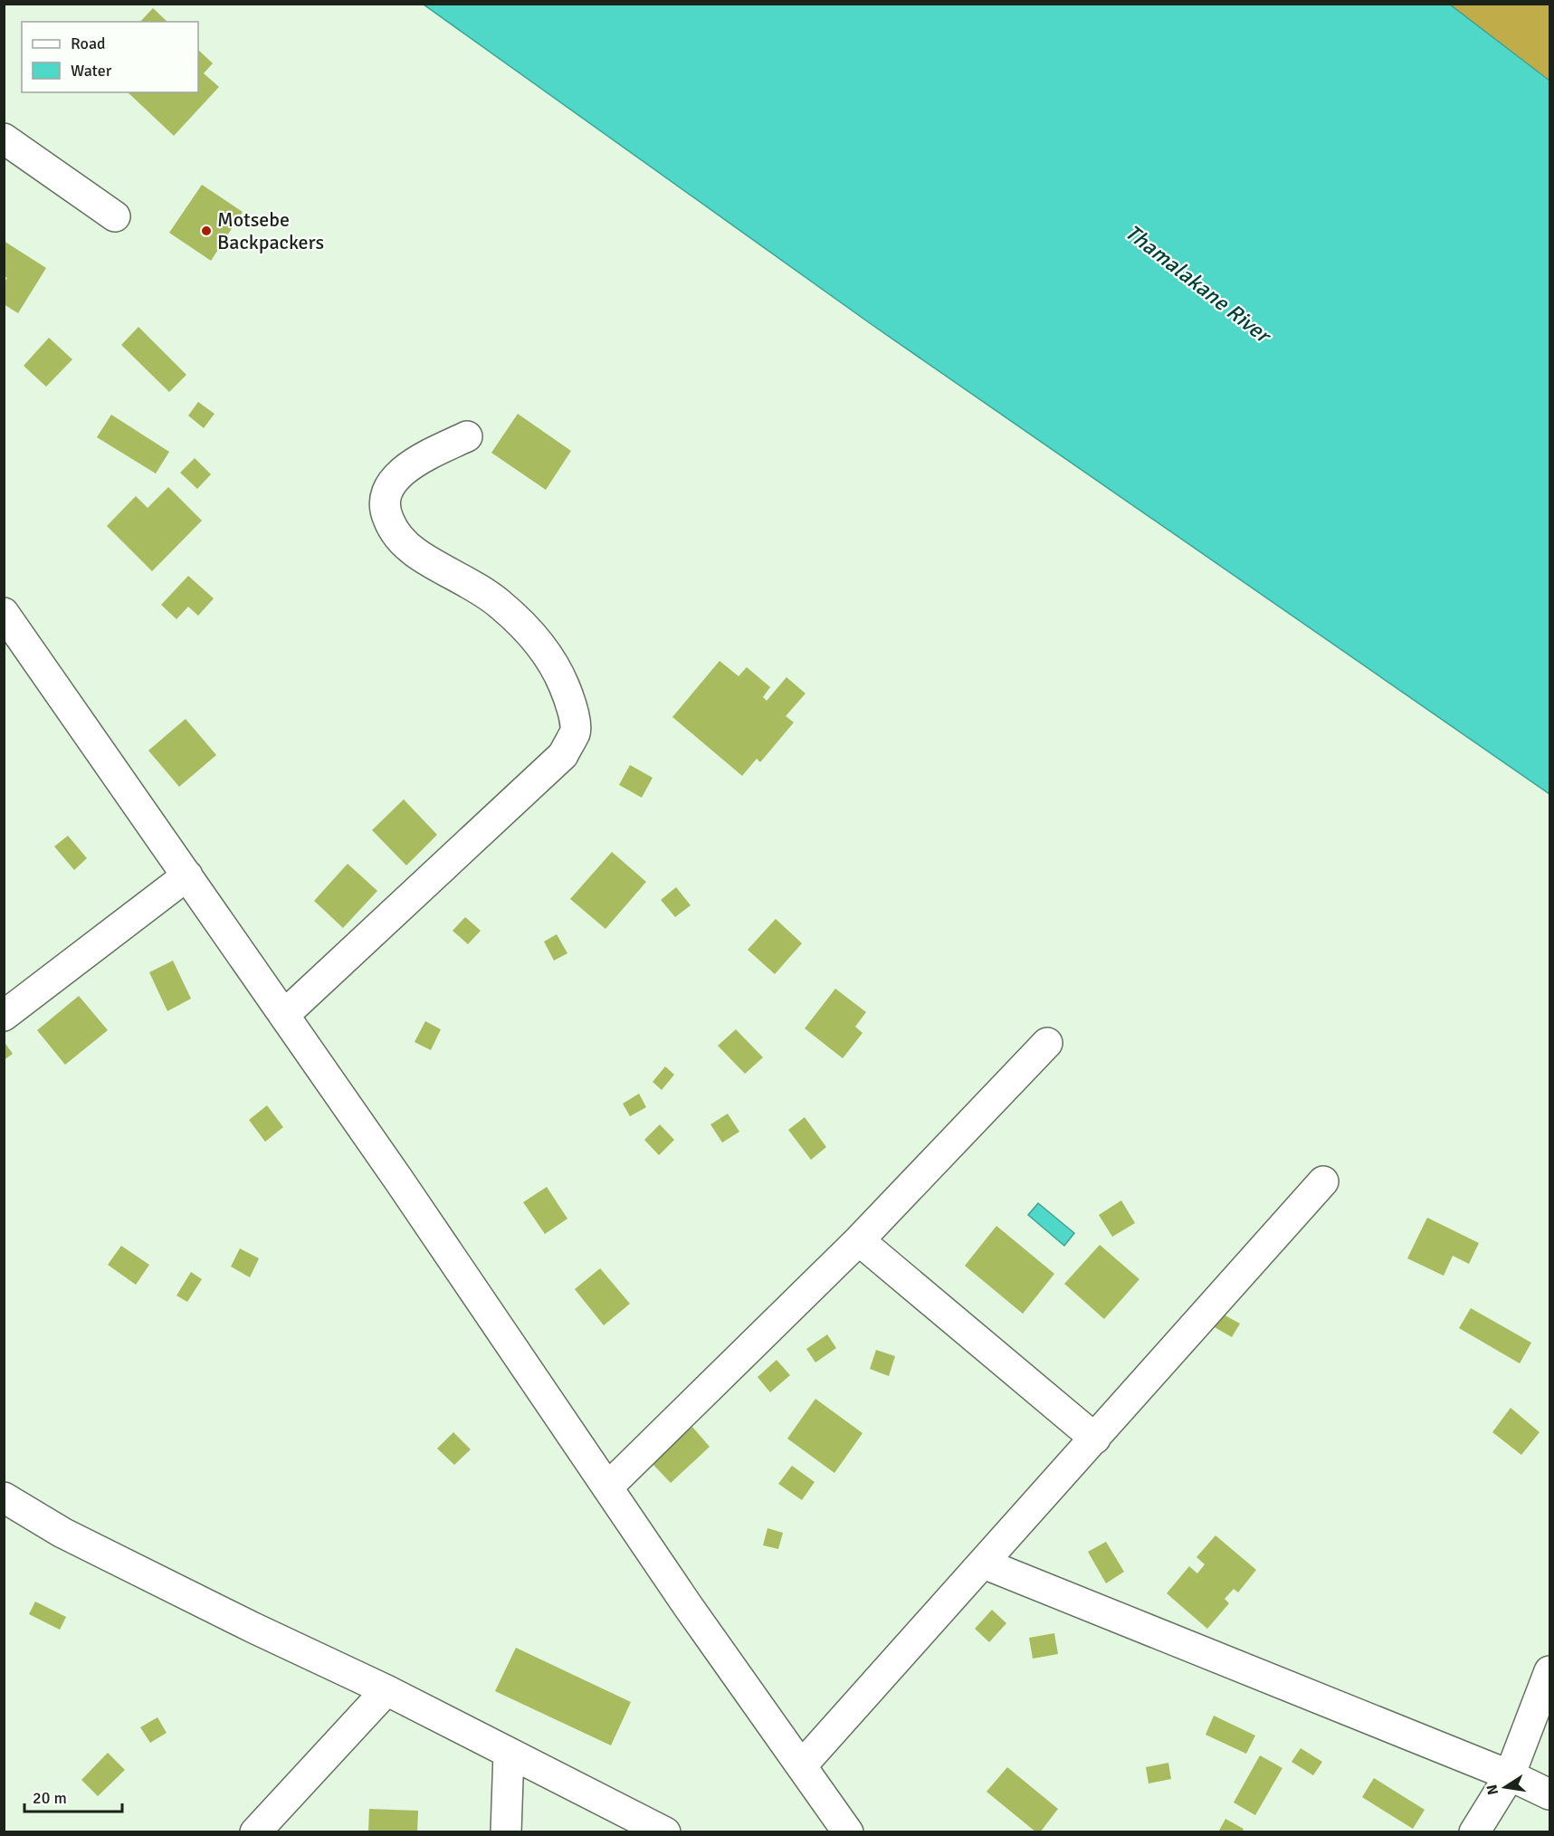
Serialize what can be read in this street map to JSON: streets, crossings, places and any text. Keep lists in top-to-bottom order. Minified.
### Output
{"water":["Thamalakane River"],"places":["Motsebe Backpackers"],"legend":["Road","Water"],"scale_bar":"20 m","north":"left"}
